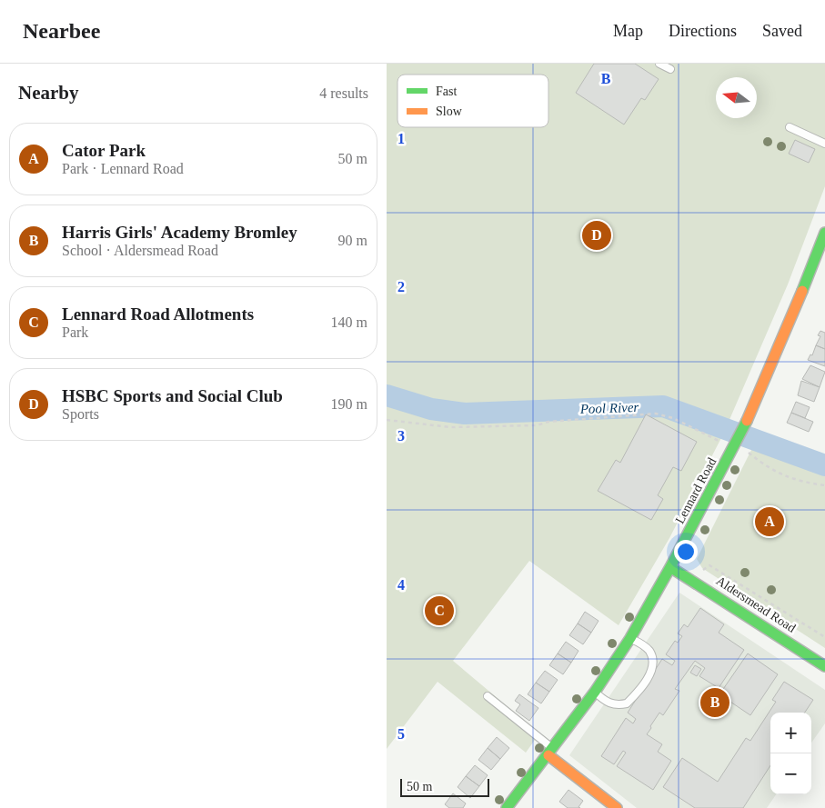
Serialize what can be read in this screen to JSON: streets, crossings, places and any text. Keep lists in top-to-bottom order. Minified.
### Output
{"streets":{"street":["Lennard Road","Aldersmead Road"]},"crossings":[["Lennard Road","Aldersmead Road"]],"water":["Pool River"],"legend":["Fast","Slow"],"scale_bar":"50 m","north":"left","page":{"header":"Nearbee","nav":["Map","Directions","Saved"],"heading":["Nearby","4 results"],"list":[{"mark":"A","name":"Cator Park","note":"Park · Lennard Road","value":"50 m"},{"mark":"B","name":"Harris Girls' Academy Bromley","note":"School · Aldersmead Road","value":"90 m"},{"mark":"C","name":"Lennard Road Allotments","note":"Park","value":"140 m"},{"mark":"D","name":"HSBC Sports and Social Club","note":"Sports","value":"190 m"}],"pins":["D","A","C","B"],"map_buttons":["+","−"],"scale":"50 m"},"grid":{"columns":["B"],"rows":["1","2","3","4","5"]}}
